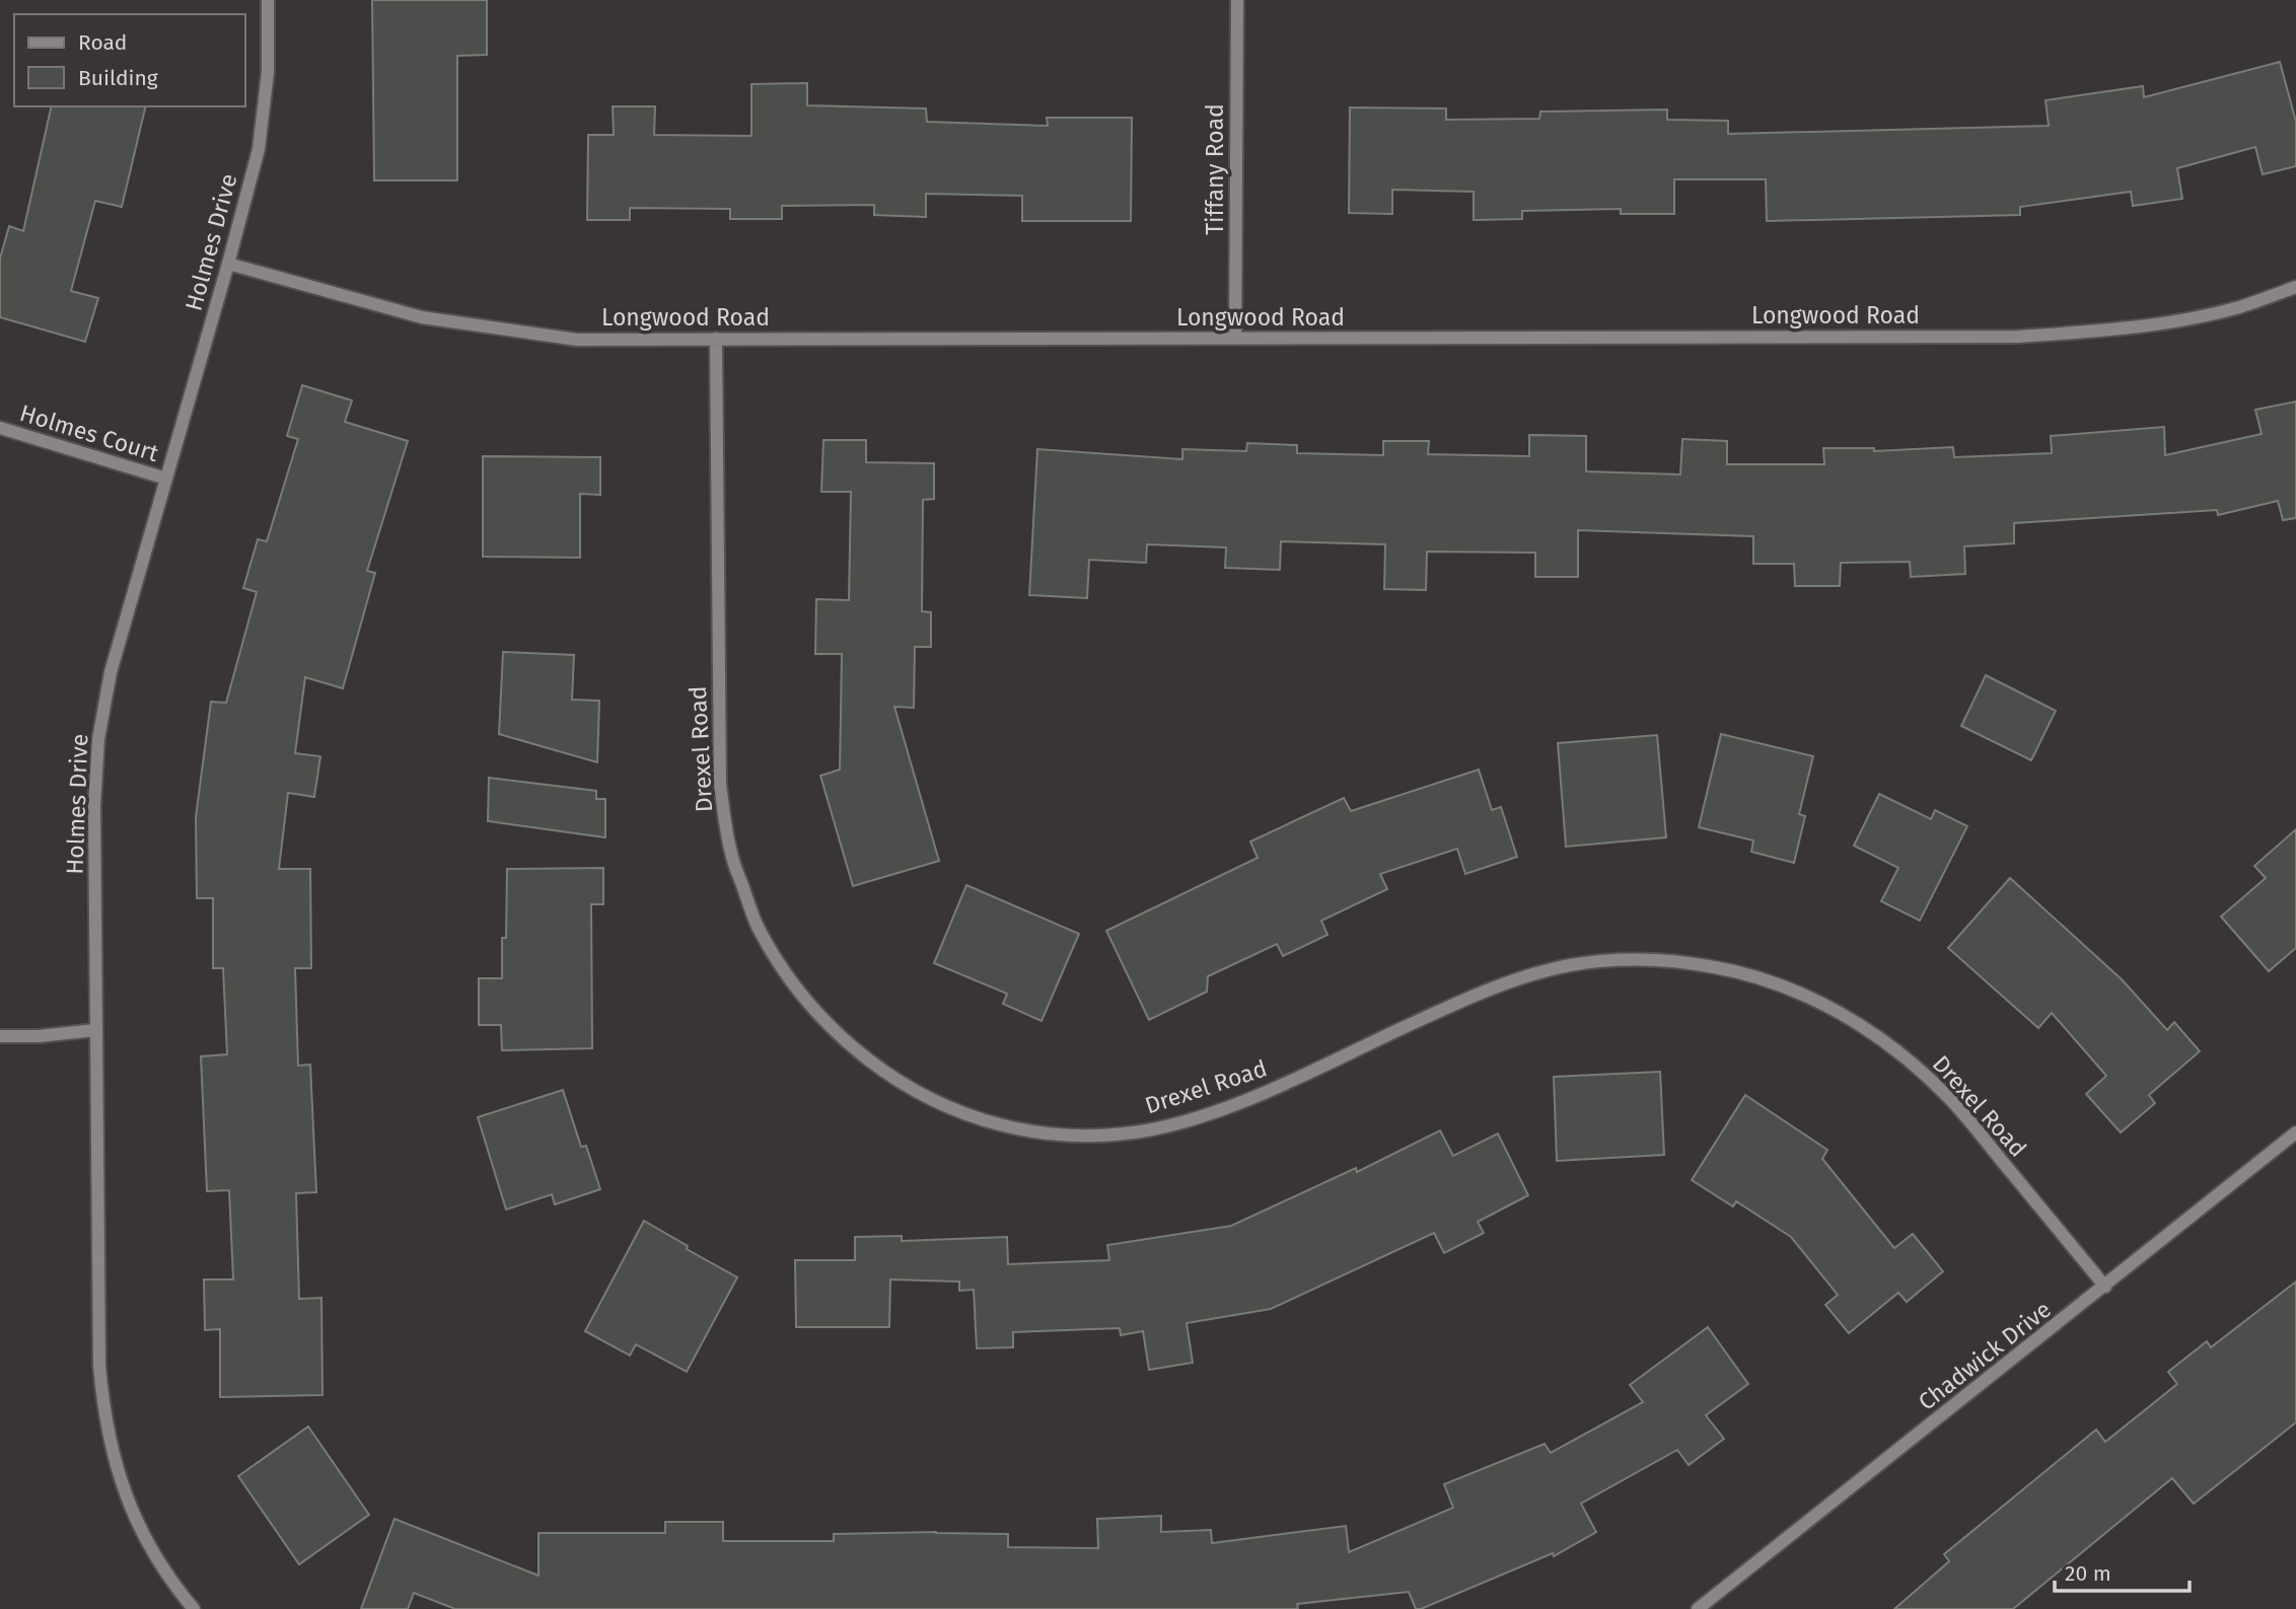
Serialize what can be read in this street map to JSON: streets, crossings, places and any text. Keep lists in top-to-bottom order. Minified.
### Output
{"streets":{"street":["Tiffany Road","Holmes Drive","Longwood Road","Holmes Court","Drexel Road","Chadwick Drive"]},"crossings":[["Tiffany Road","Longwood Road"],["Holmes Drive","Longwood Road"],["Holmes Drive","Holmes Court"],["Longwood Road","Drexel Road"],["Drexel Road","Chadwick Drive"]],"legend":["Road","Building"],"scale_bar":"20 m"}
